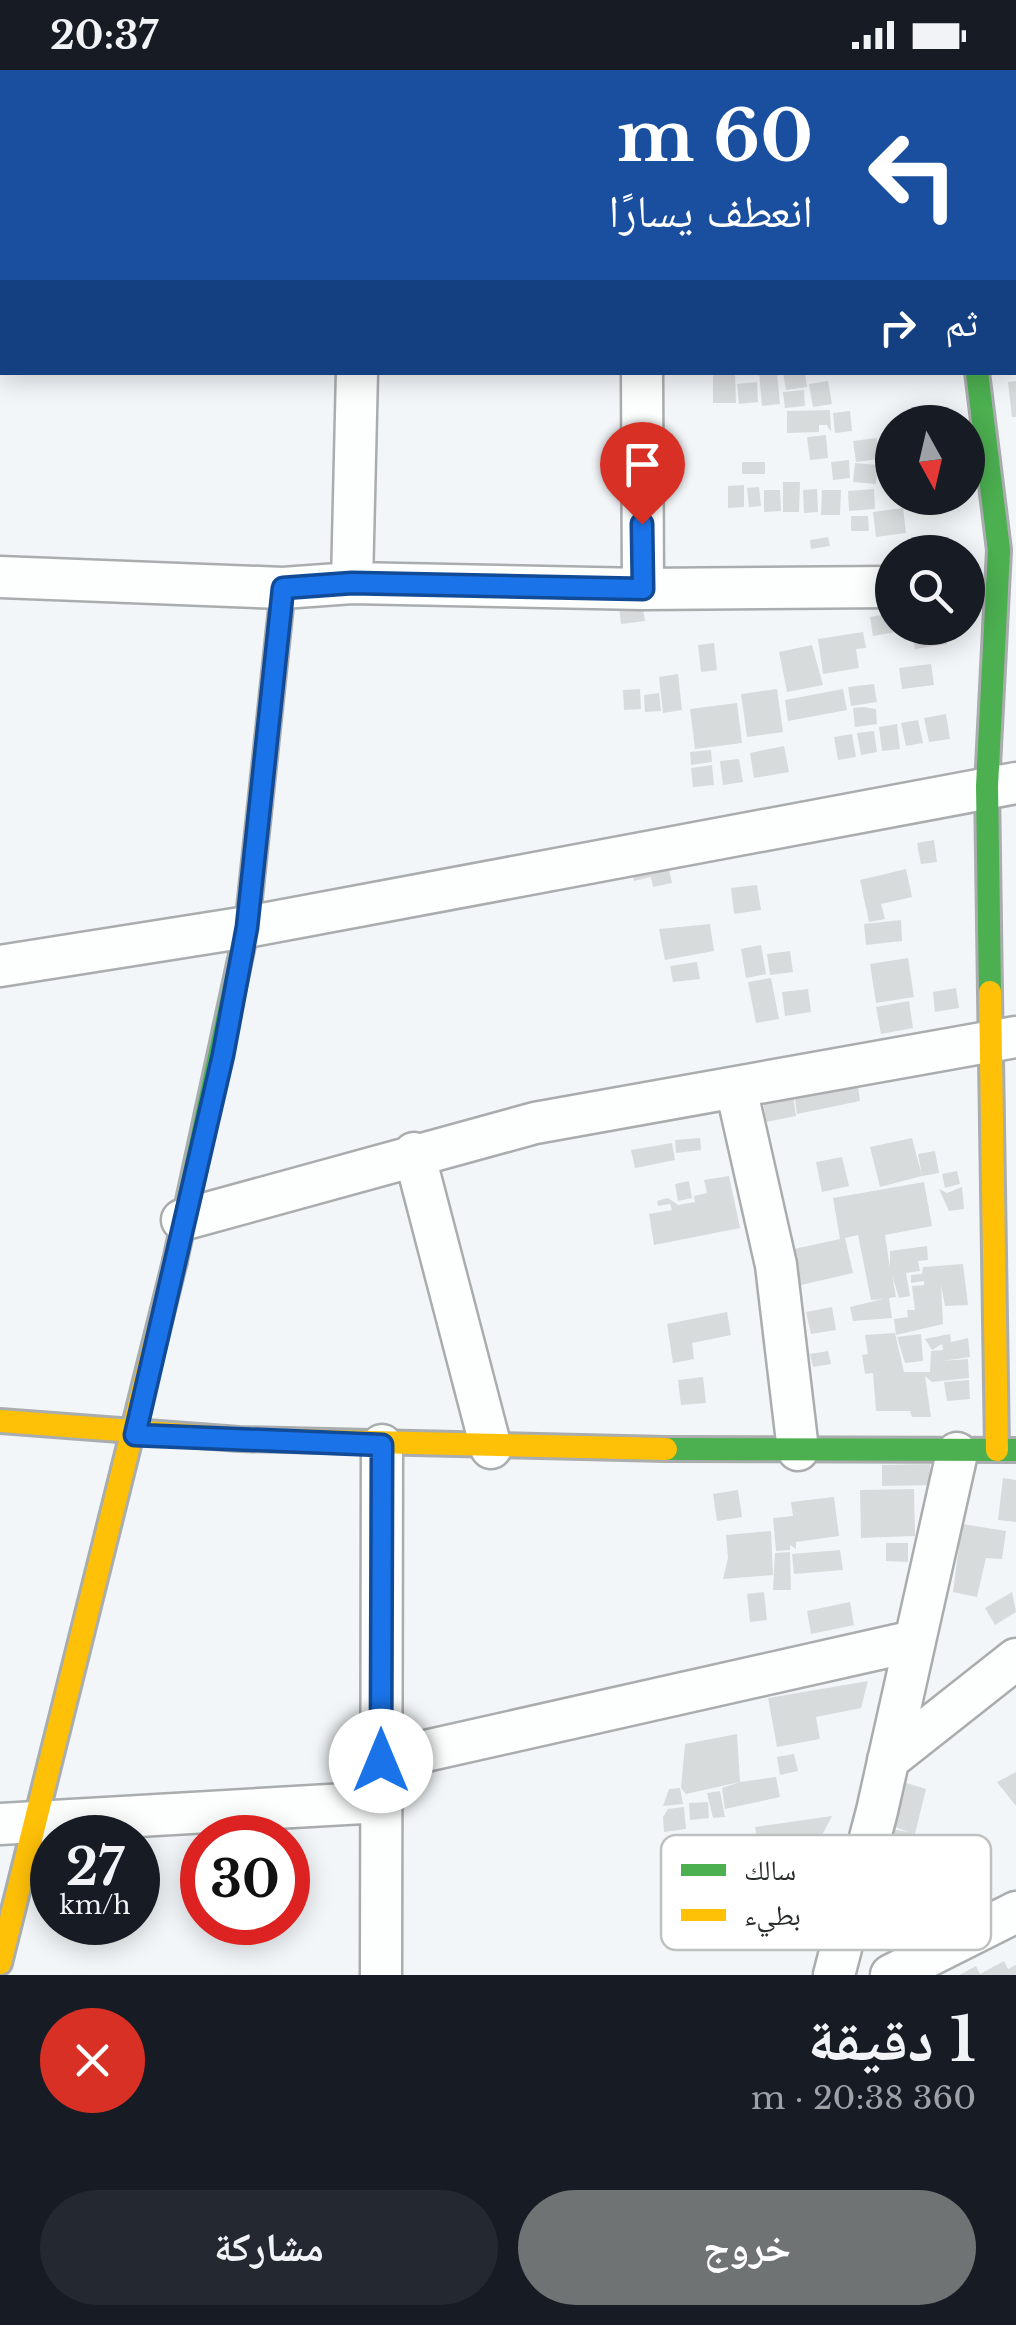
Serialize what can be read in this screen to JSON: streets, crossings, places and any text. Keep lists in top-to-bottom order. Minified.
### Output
{"legend":["سالك","بطيء"],"north":"bottom","page":{"status":"20:37","turn":["60 m","انعطف يسارًا"],"then":"ثم","speed":"27 km/h","limit":"30","heading":["1 دقيقة","360 m · 20:38"],"buttons":["خروج","مشاركة"]}}
